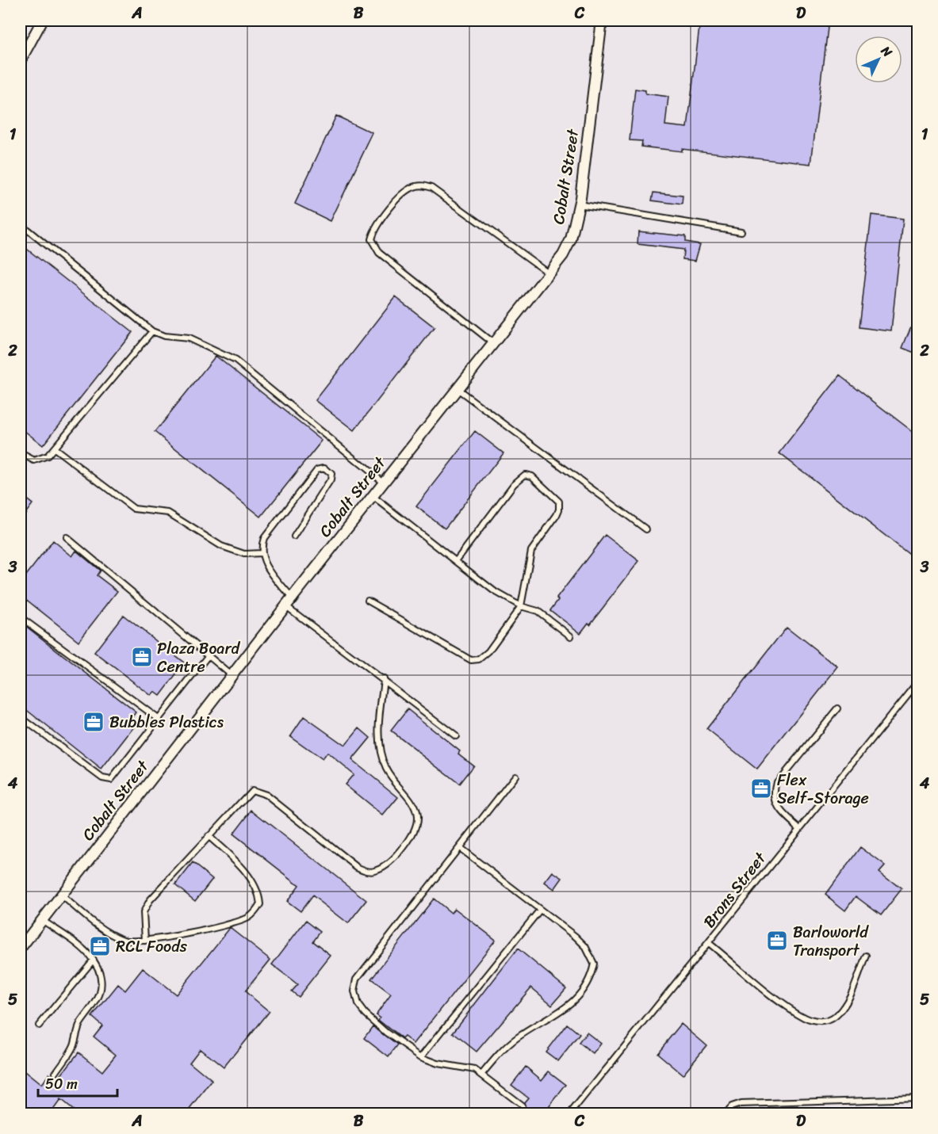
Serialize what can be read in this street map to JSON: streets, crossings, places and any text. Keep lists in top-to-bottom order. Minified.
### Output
{"streets":{"street":["Cobalt Street"],"lane":["Brons Street"]},"places":{"office":["Plaza Board Centre","Bubbles Plastics","Flex Self-Storage","Barloworld Transport","RCL Foods"]},"scale_bar":"50 m","north":"top right","grid":{"columns":["A","B","C","D"],"rows":["1","2","3","4","5"]}}
